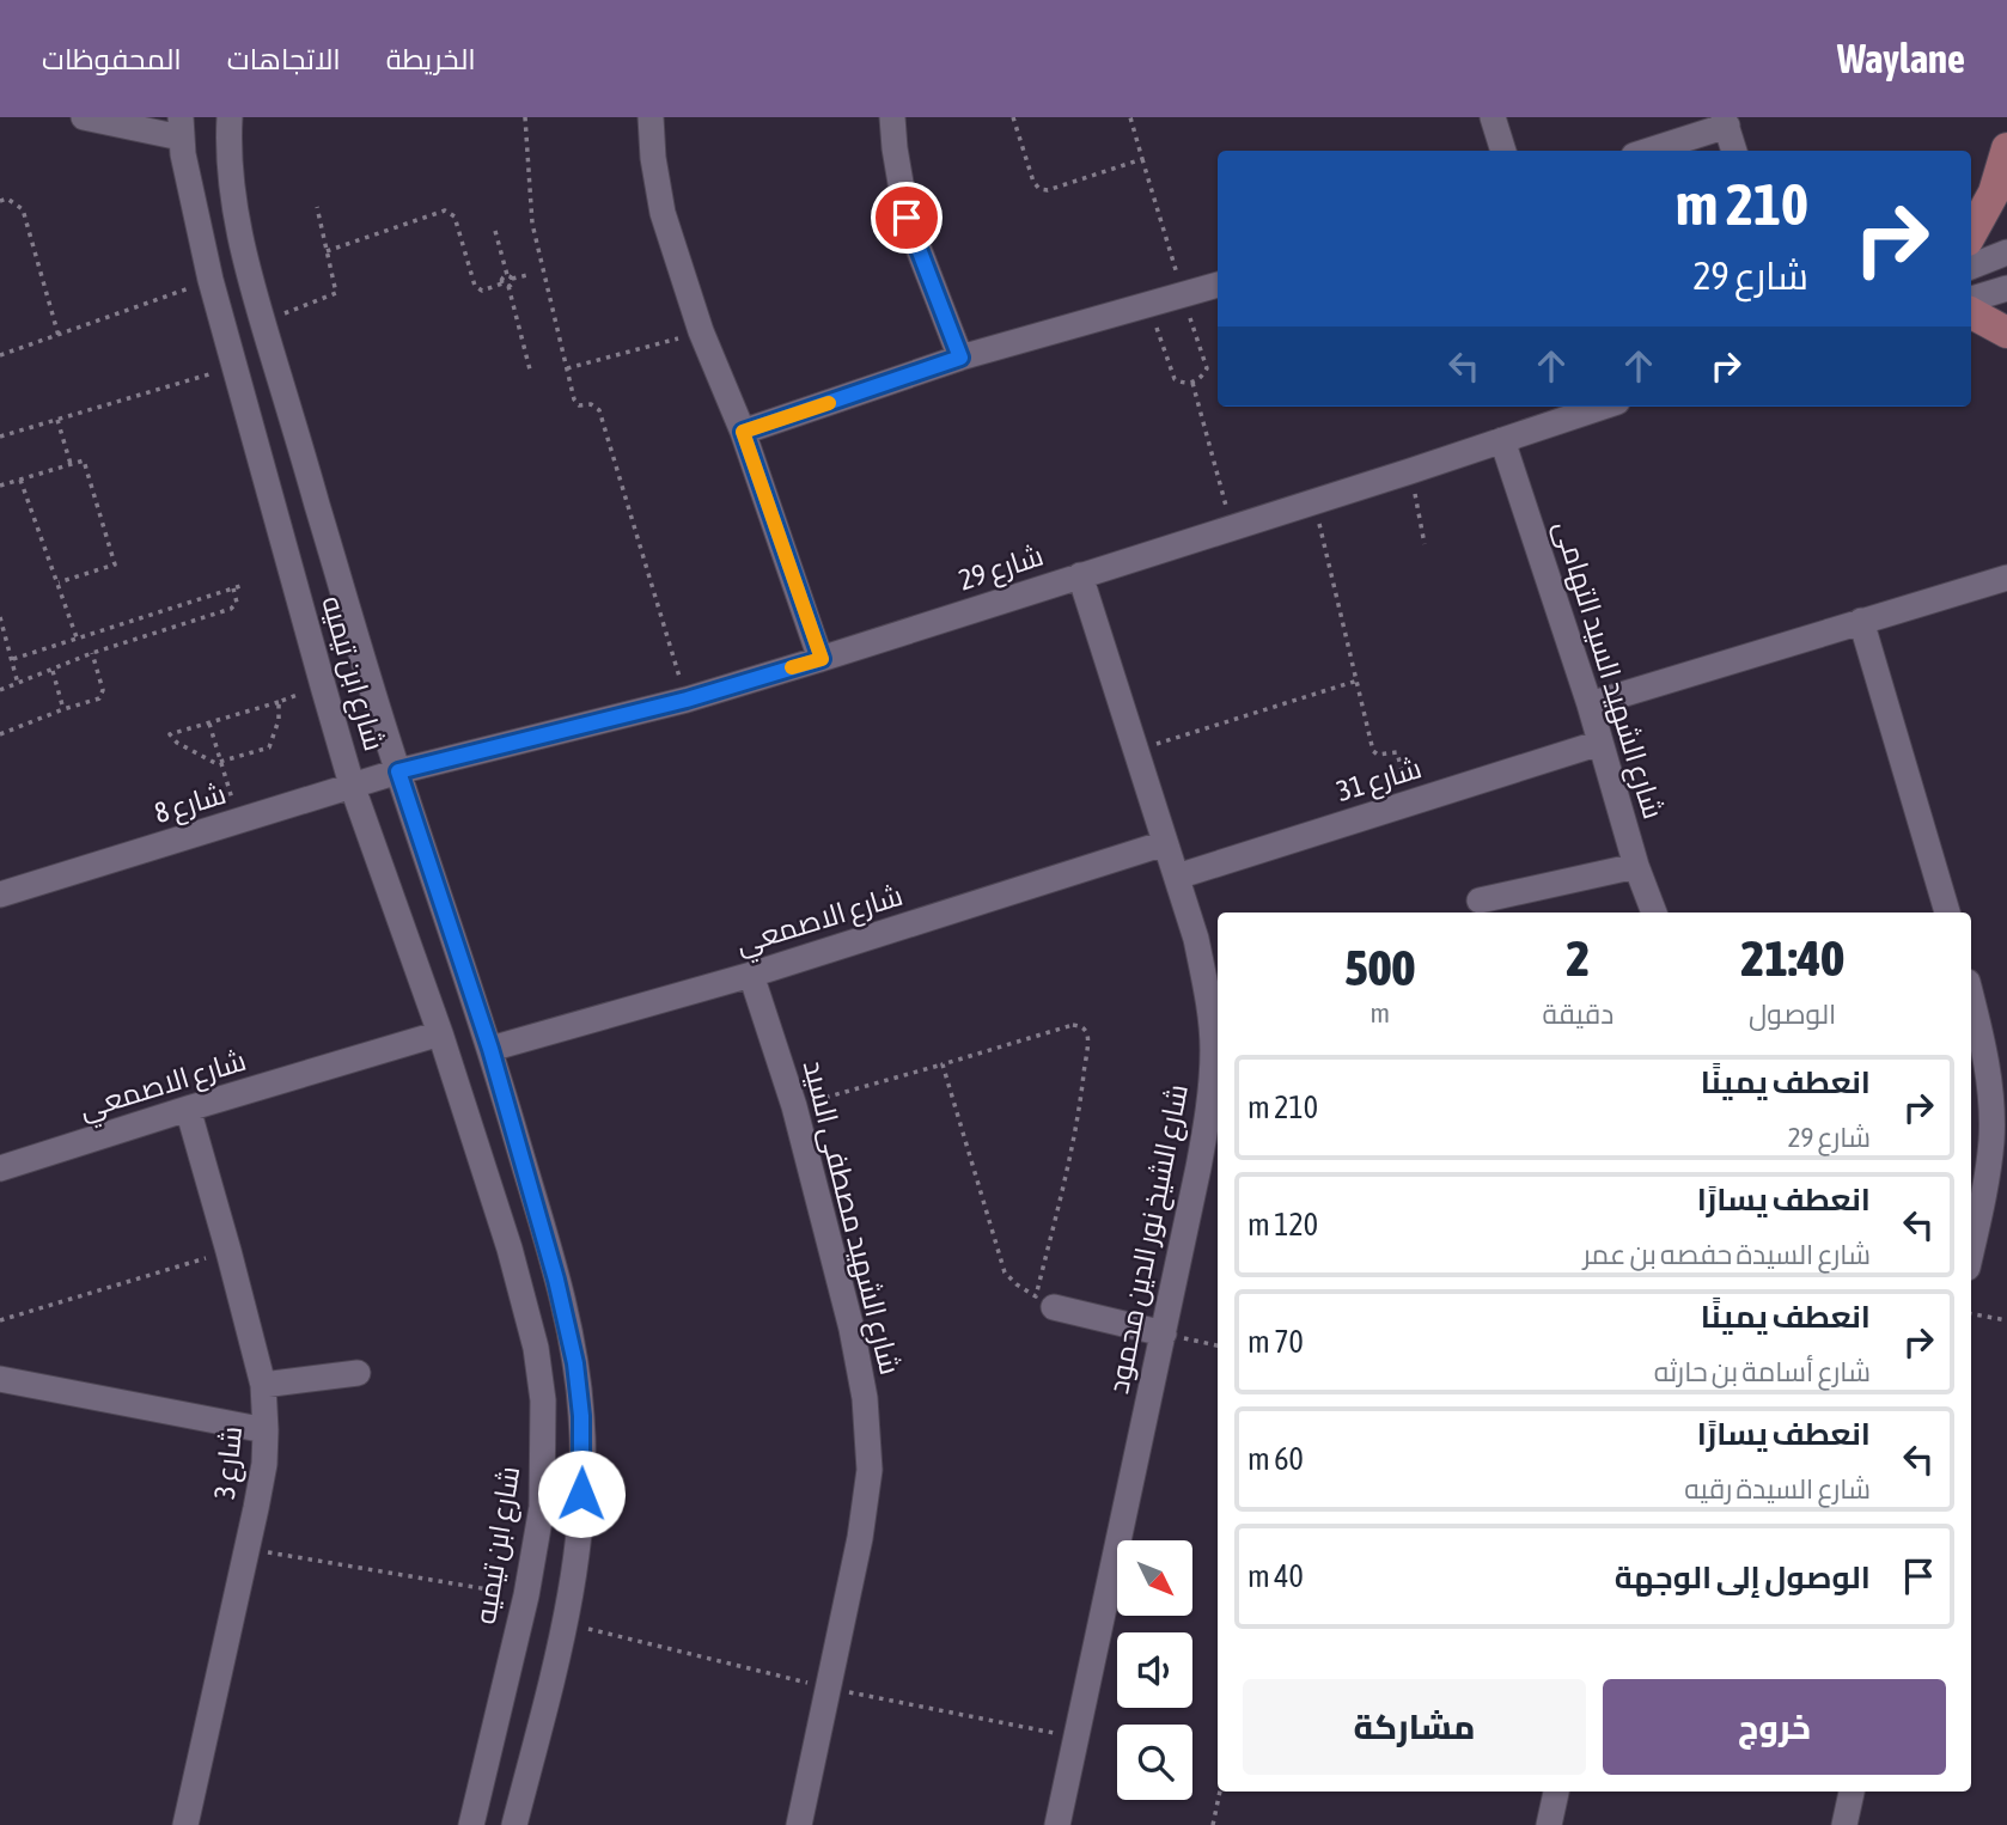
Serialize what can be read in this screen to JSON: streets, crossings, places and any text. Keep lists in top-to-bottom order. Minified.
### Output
{"streets":{"street":["شارع 29","شارع الشهيد السيد التهامى","شارع ابن تيميه","شارع 31","شارع 8","شارع الاصمعي","شارع الشهيد مصطفى السيد","شارع الشيخ نور الدين محمود","شارع 3"]},"crossings":[["شارع 29","شارع الشهيد السيد التهامى"],["شارع 29","شارع ابن تيميه"],["شارع 29","شارع 8"],["شارع 29","شارع الشيخ نور الدين محمود"],["شارع الشهيد السيد التهامى","شارع 31"],["شارع ابن تيميه","شارع 8"],["شارع ابن تيميه","شارع الاصمعي"],["شارع 31","شارع الشيخ نور الدين محمود"],["شارع الاصمعي","شارع الشهيد مصطفى السيد"],["شارع الاصمعي","شارع الشيخ نور الدين محمود"],["شارع الاصمعي","شارع 3"]],"north":"bottom right","page":{"header":"Waylane","nav":["الخريطة","الاتجاهات","المحفوظات"],"turn":["210 m","شارع 29"],"eta":["21:40","الوصول","2","دقيقة","500","m"],"list":[{"name":"انعطف يمينًا","note":"شارع 29","value":"210 m"},{"name":"انعطف يسارًا","note":"شارع السيدة حفصه بن عمر","value":"120 m"},{"name":"انعطف يمينًا","note":"شارع أسامة بن حارثه","value":"70 m"},{"name":"انعطف يسارًا","note":"شارع السيدة رقيه","value":"60 m"},{"name":"الوصول إلى الوجهة","value":"40 m"}],"buttons":["خروج","مشاركة"]}}
